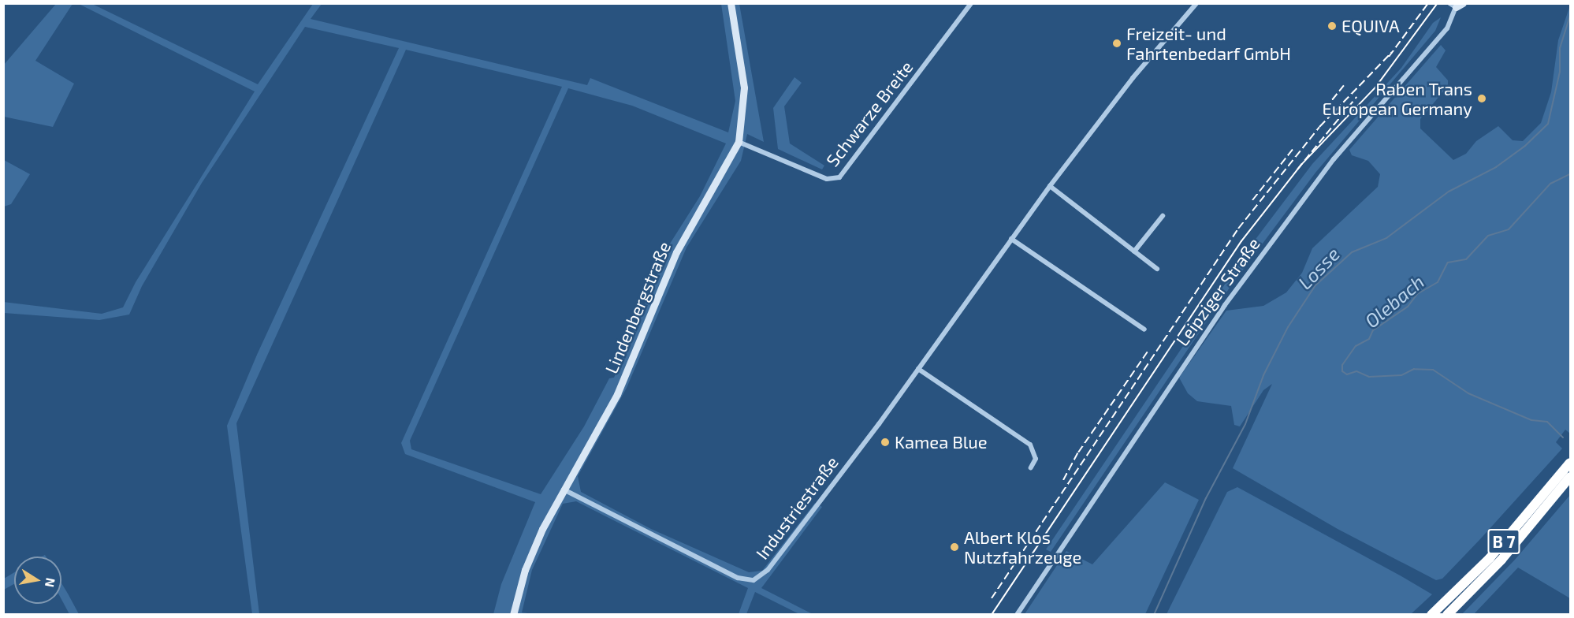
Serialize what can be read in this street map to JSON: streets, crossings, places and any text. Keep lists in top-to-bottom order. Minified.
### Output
{"streets":{"highway":["B 7"],"main road":["Lindenbergstraße"],"street":["Schwarze Breite","Leipziger Straße","Industriestraße"]},"crossings":[["Schwarze Breite","Lindenbergstraße"],["Lindenbergstraße","Industriestraße"]],"water":["Losse","Olebach"],"places":["EQUIVA","Freizeit- und Fahrtenbedarf GmbH","Raben Trans European Germany","Kamea Blue","Albert Klos Nutzfahrzeuge"],"north":"right"}
